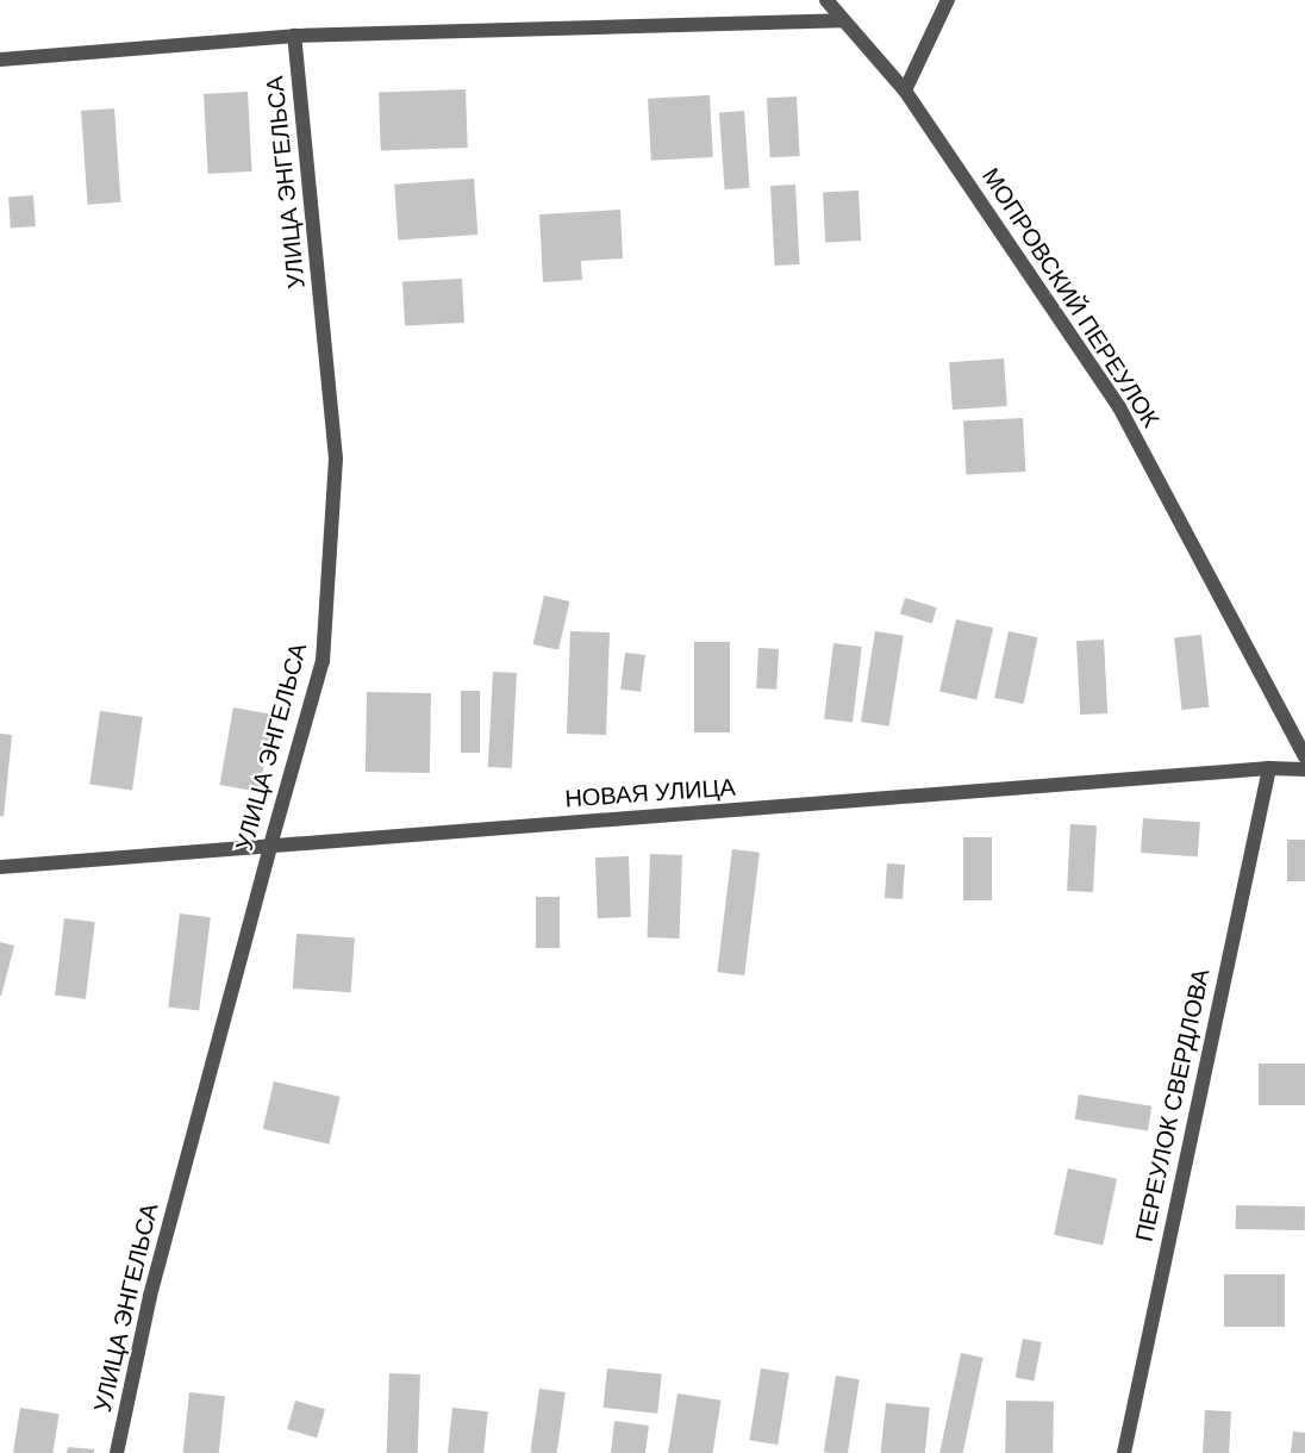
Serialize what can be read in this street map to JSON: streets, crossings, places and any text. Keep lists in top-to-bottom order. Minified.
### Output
{"streets":{"street":["УЛИЦА ЭНГЕЛЬСА","МОПРОВСКИЙ ПЕРЕУЛОК","НОВАЯ УЛИЦА","ПЕРЕУЛОК СВЕРДЛОВА"]},"crossings":[["УЛИЦА ЭНГЕЛЬСА","НОВАЯ УЛИЦА"],["НОВАЯ УЛИЦА","ПЕРЕУЛОК СВЕРДЛОВА"]]}
